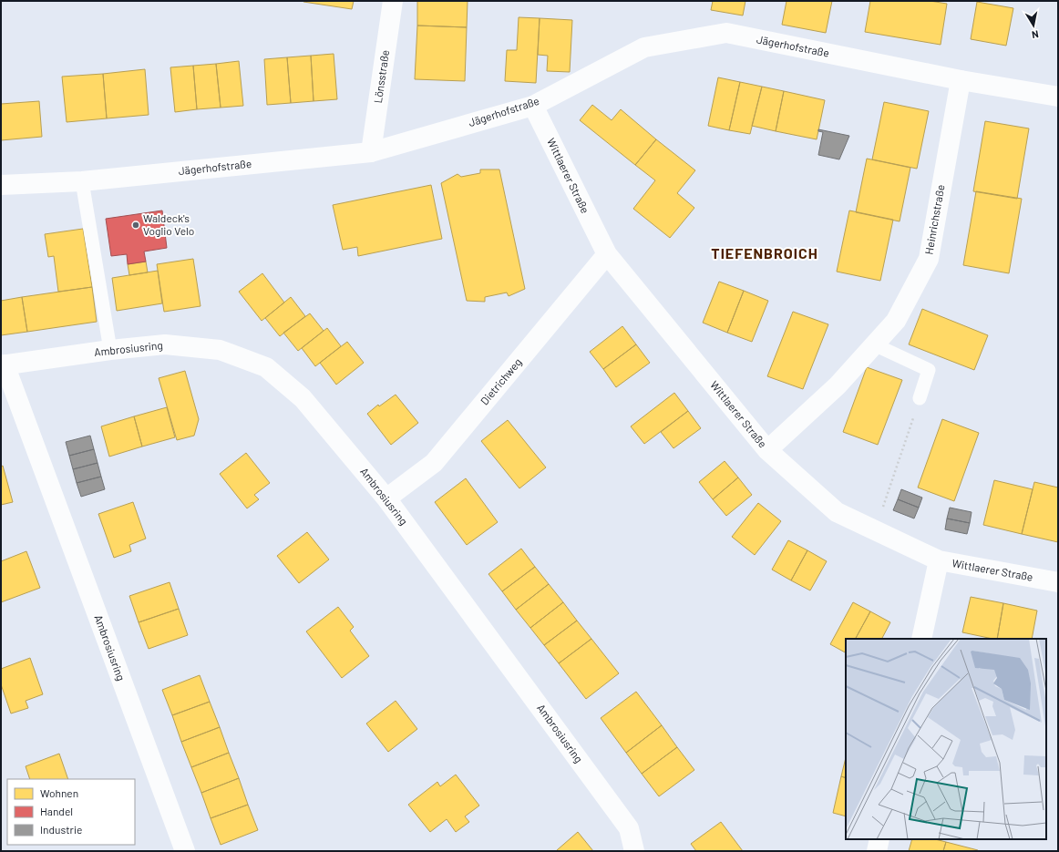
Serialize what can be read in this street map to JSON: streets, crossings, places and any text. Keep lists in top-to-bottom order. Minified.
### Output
{"streets":{"street":["Jägerhofstraße","Lönsstraße","Wittlaerer Straße","Heinrichstraße","Ambrosiusring","Dietrichweg"]},"crossings":[["Jägerhofstraße","Lönsstraße"],["Jägerhofstraße","Wittlaerer Straße"],["Jägerhofstraße","Heinrichstraße"],["Wittlaerer Straße","Heinrichstraße"],["Wittlaerer Straße","Dietrichweg"],["Ambrosiusring","Dietrichweg"]],"districts":["TIEFENBROICH"],"places":["Waldeck's Voglio Velo"],"legend":["Wohnen","Handel","Industrie"],"north":"bottom"}
